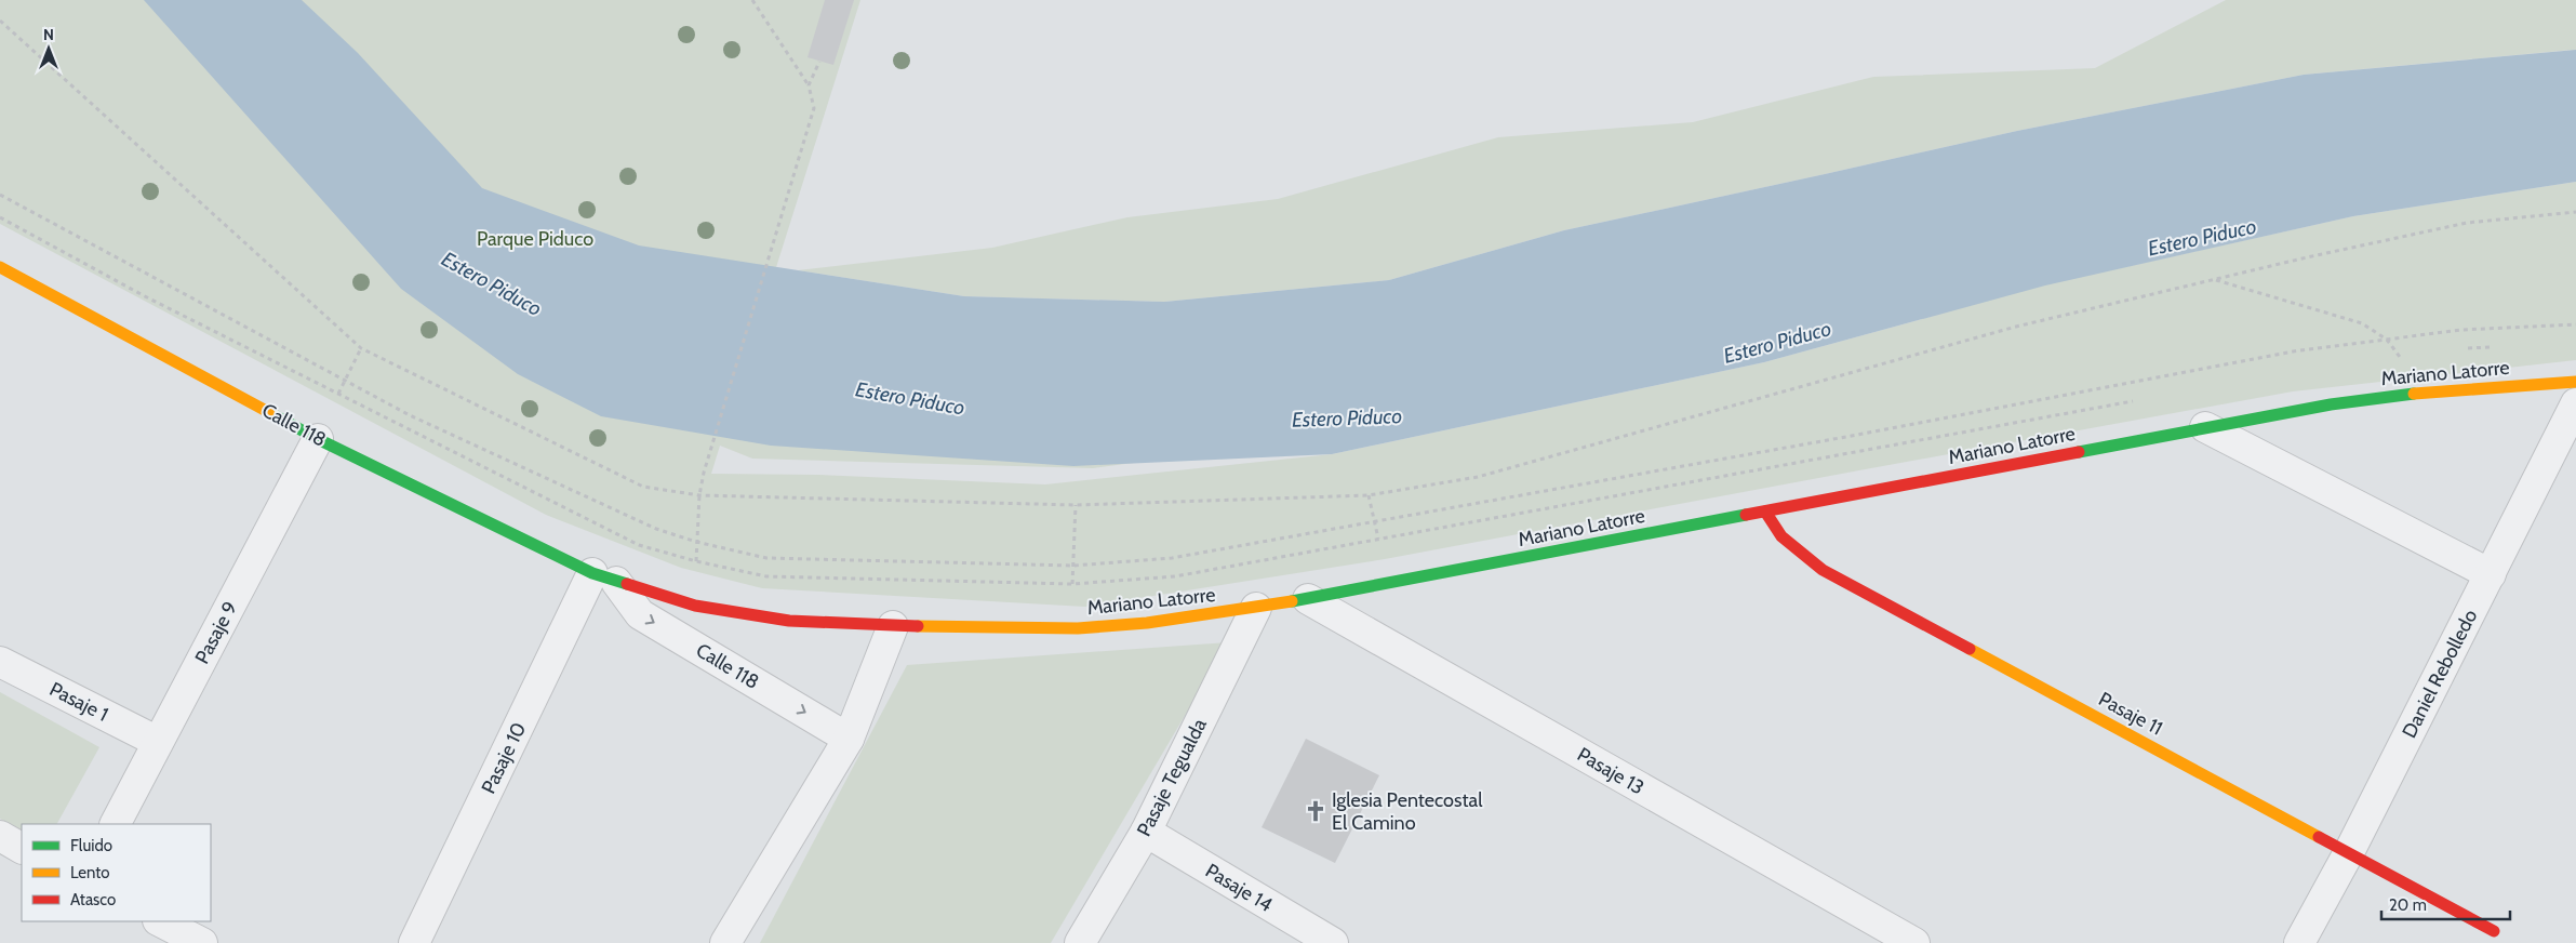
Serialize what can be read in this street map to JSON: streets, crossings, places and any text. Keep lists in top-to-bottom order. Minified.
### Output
{"streets":{"street":["Mariano Latorre","Calle 118","Pasaje 9","Daniel Rebolledo","Pasaje 1","Pasaje 11","Pasaje 10","Pasaje 13","Pasaje Tegualda","Pasaje 14"]},"crossings":[["Mariano Latorre","Calle 118"],["Mariano Latorre","Pasaje 11"],["Mariano Latorre","Pasaje 10"],["Mariano Latorre","Pasaje 13"],["Mariano Latorre","Pasaje Tegualda"],["Calle 118","Pasaje 9"],["Calle 118","Pasaje 10"],["Pasaje 9","Pasaje 1"],["Daniel Rebolledo","Pasaje 11"],["Pasaje Tegualda","Pasaje 14"]],"water":["Estero Piduco"],"parks":["Parque Piduco"],"places":{"church":["Iglesia Pentecostal El Camino"]},"legend":["Fluido","Lento","Atasco"],"scale_bar":"20 m","north":"top"}
